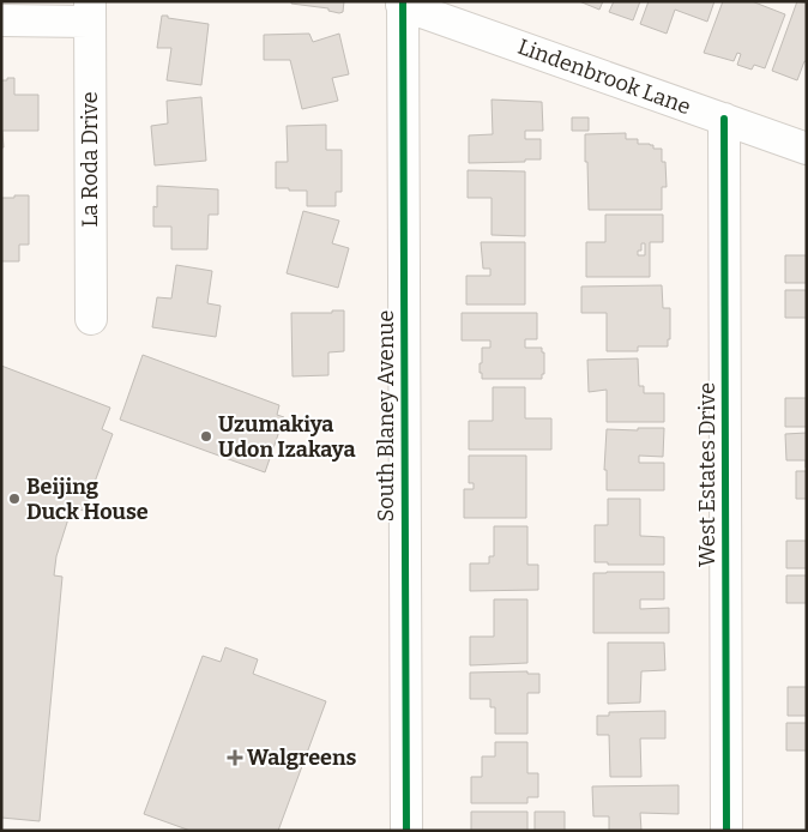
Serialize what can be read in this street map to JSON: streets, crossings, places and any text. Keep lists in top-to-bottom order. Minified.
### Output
{"streets":{"street":["Lindenbrook Lane","La Roda Drive","South Blaney Avenue","West Estates Drive"]},"crossings":[["Lindenbrook Lane","South Blaney Avenue"],["Lindenbrook Lane","West Estates Drive"]],"places":{"other":["Uzumakiya Udon Izakaya","Beijing Duck House"],"health":["Walgreens"]}}
